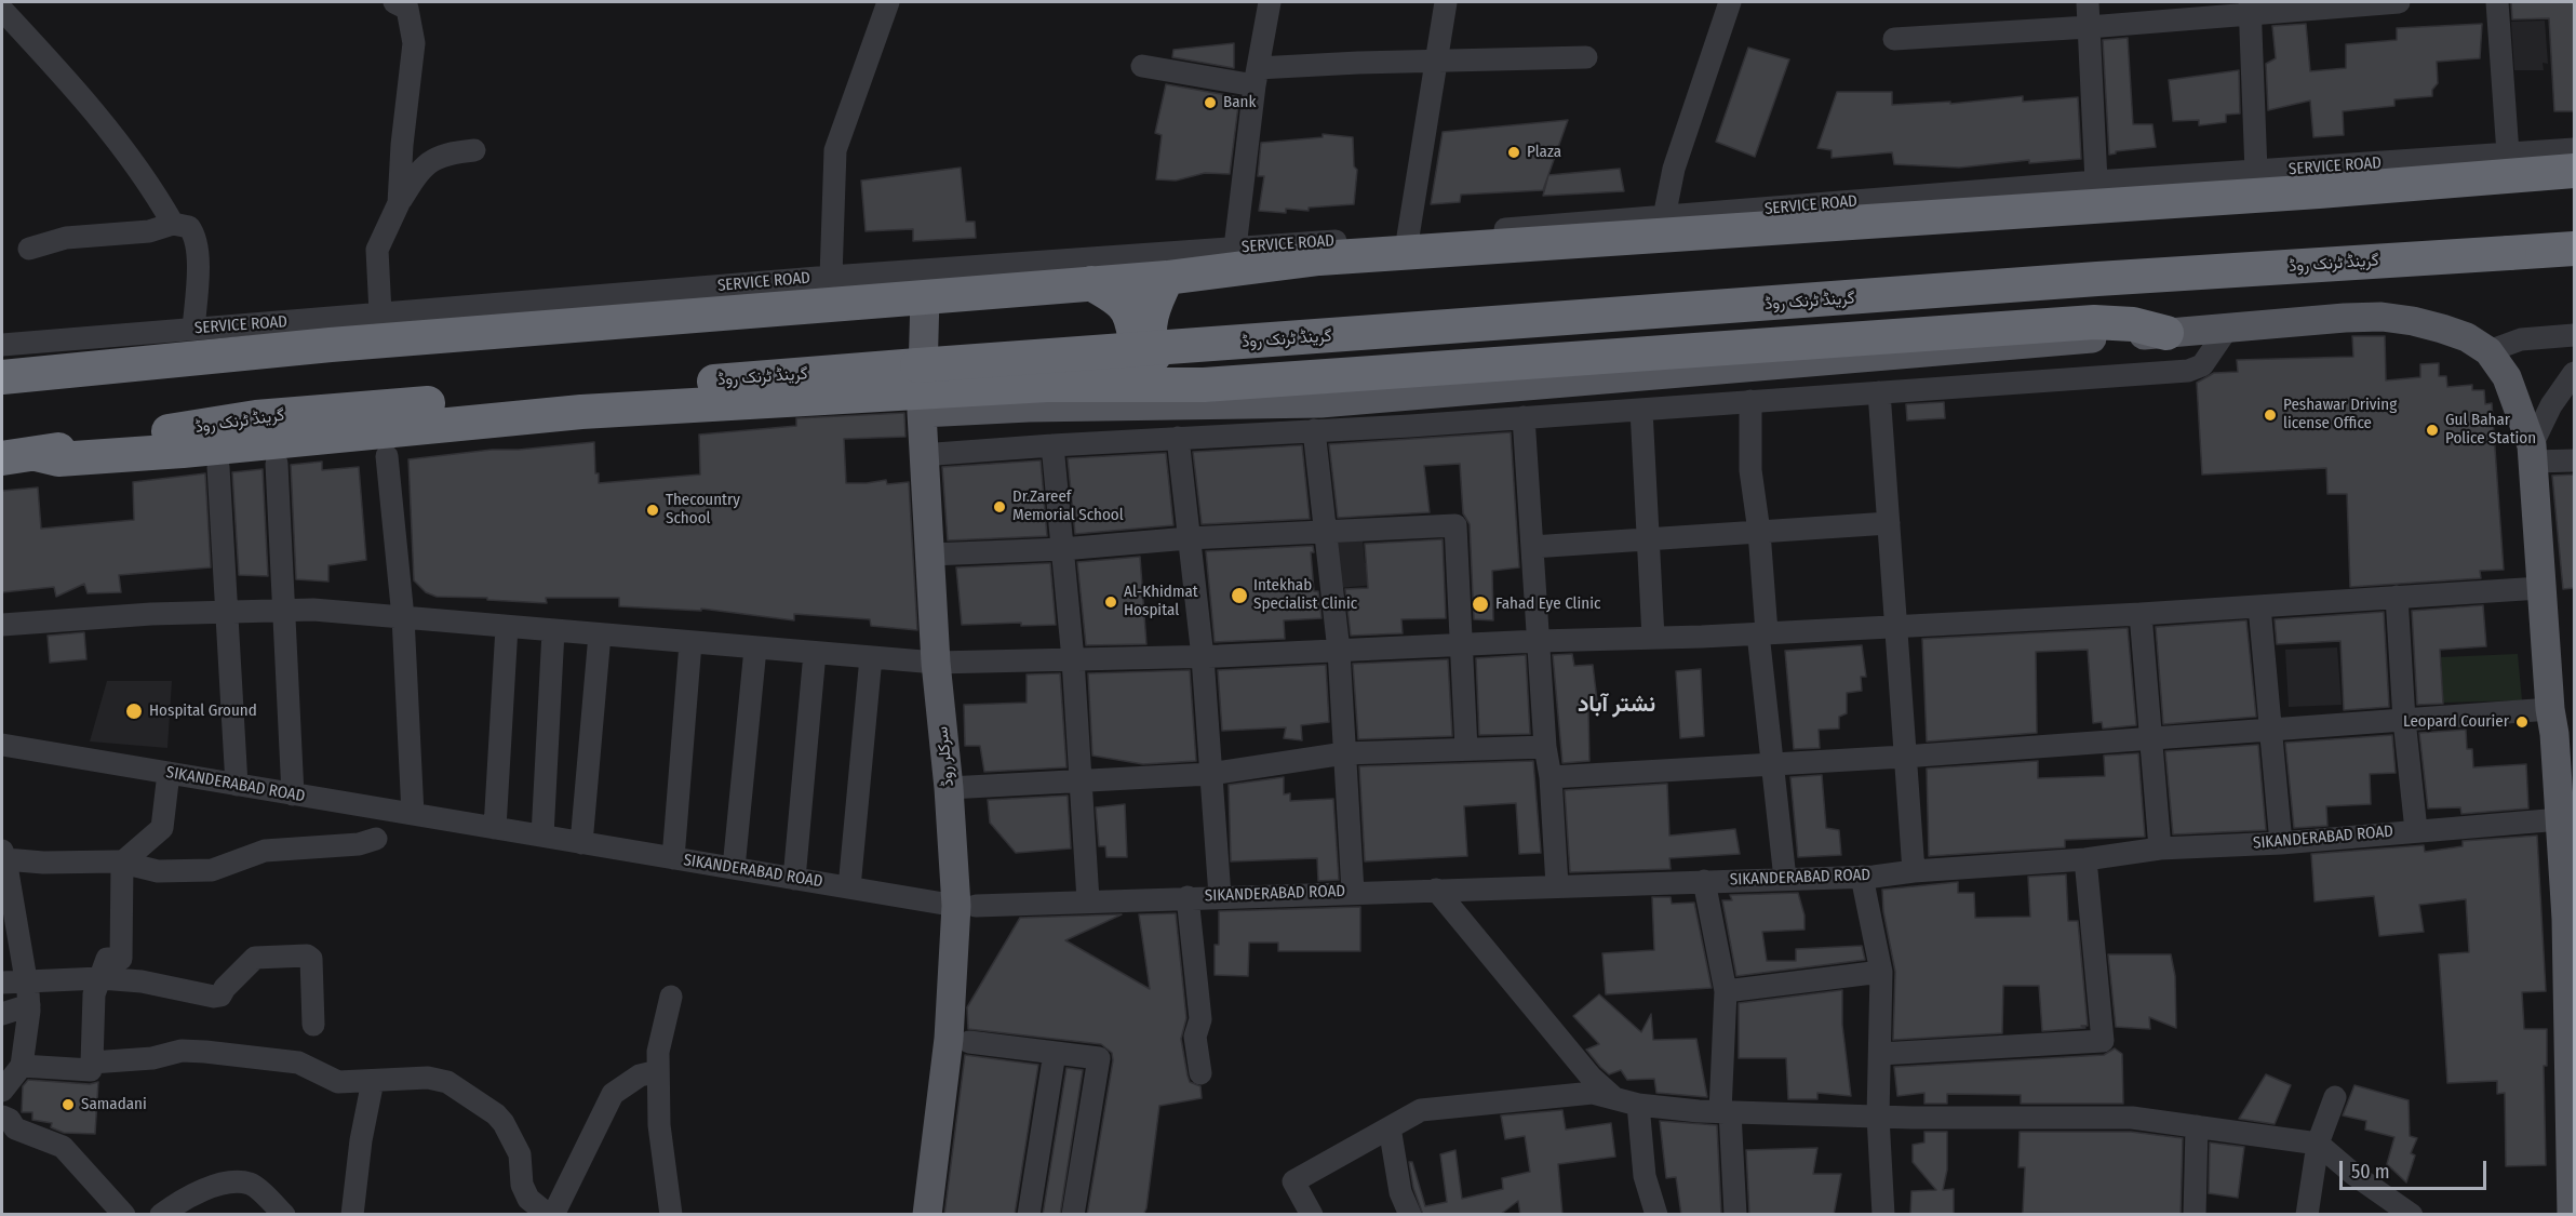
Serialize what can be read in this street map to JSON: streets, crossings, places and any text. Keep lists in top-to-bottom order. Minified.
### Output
{"streets":{"highway":["گرینڈ ٹرنک روڈ"],"main road":["سرکلر روڈ"],"street":["SERVICE ROAD","SIKANDERABAD ROAD"]},"crossings":[["سرکلر روڈ","SIKANDERABAD ROAD"]],"districts":["نشتر آباد"],"places":["Bank","Plaza","Peshawar Driving license Office","Gul Bahar Police Station","Dr.Zareef Memorial School","Thecountry School","Intekhab Specialist Clinic","Al-Khidmat Hospital","Fahad Eye Clinic","Hospital Ground","Leopard Courier","Samadani"],"scale_bar":"50 m"}
